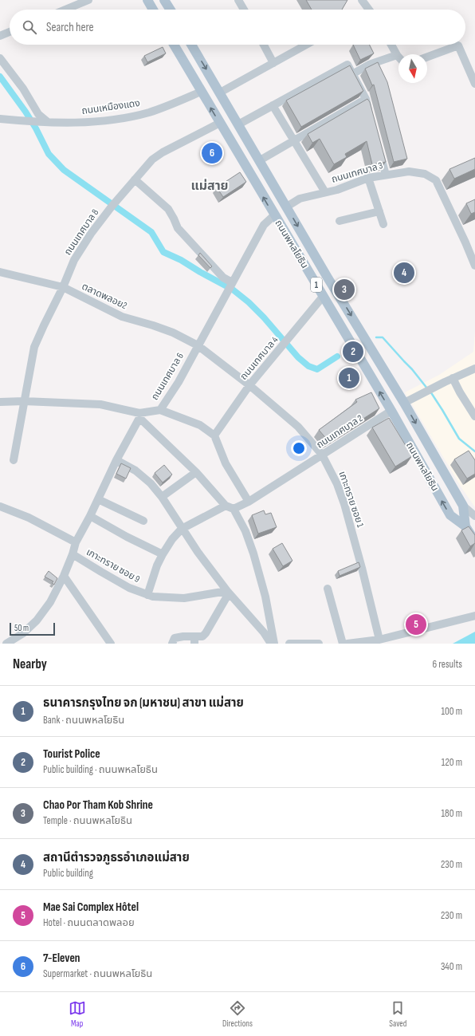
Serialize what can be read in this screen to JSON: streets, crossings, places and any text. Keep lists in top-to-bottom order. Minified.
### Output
{"streets":{"main road":["ถนนพหลโยธิน","1"],"street":["ถนนเหมืองแดง","ถนนเทศบาล 3","ถนนเทศบาล 8","ตลาดพลอย2","ถนนเทศบาล 4","ถนนเทศบาล 6","ถนนเทศบาล 2","เกาะทราย ซอย 1","เกาะทราย ซอย 9"]},"crossings":[["ถนนเหมืองแดง","ถนนพหลโยธิน"],["ถนนเทศบาล 3","ถนนพหลโยธิน"],["ถนนเทศบาล 8","ถนนพหลโยธิน"],["ถนนเทศบาล 8","ตลาดพลอย2"],["ถนนเทศบาล 8","ถนนเทศบาล 6"],["ถนนพหลโยธิน","ถนนเทศบาล 4"],["ถนนพหลโยธิน","ถนนเทศบาล 6"],["ถนนพหลโยธิน","ถนนเทศบาล 2"],["ตลาดพลอย2","ถนนเทศบาล 6"],["ตลาดพลอย2","เกาะทราย ซอย 1"],["ถนนเทศบาล 4","เกาะทราย ซอย 1"],["ถนนเทศบาล 6","เกาะทราย ซอย 1"],["ถนนเทศบาล 2","เกาะทราย ซอย 1"]],"districts":["แม่สาย"],"scale_bar":"50 m","north":"bottom","page":{"search":"Search here","pins":["6","4","3","2","1","5"],"scale":"50 m","heading":["Nearby","6 results"],"list":[{"mark":"1","name":"ธนาคารกรุงไทย จก (มหาชน) สาขา แม่สาย","note":"Bank · ถนนพหลโยธิน","value":"100 m"},{"mark":"2","name":"Tourist Police","note":"Public building · ถนนพหลโยธิน","value":"120 m"},{"mark":"3","name":"Chao Por Tham Kob Shrine","note":"Temple · ถนนพหลโยธิน","value":"180 m"},{"mark":"4","name":"สถานีตำรวจภูธรอำเภอแม่สาย","note":"Public building","value":"230 m"},{"mark":"5","name":"Mae Sai Complex Hôtel","note":"Hotel · ถนนตลาดพลอย","value":"230 m"},{"mark":"6","name":"7-Eleven","note":"Supermarket · ถนนพหลโยธิน","value":"340 m"}],"nav":["Map","Directions","Saved"]}}
